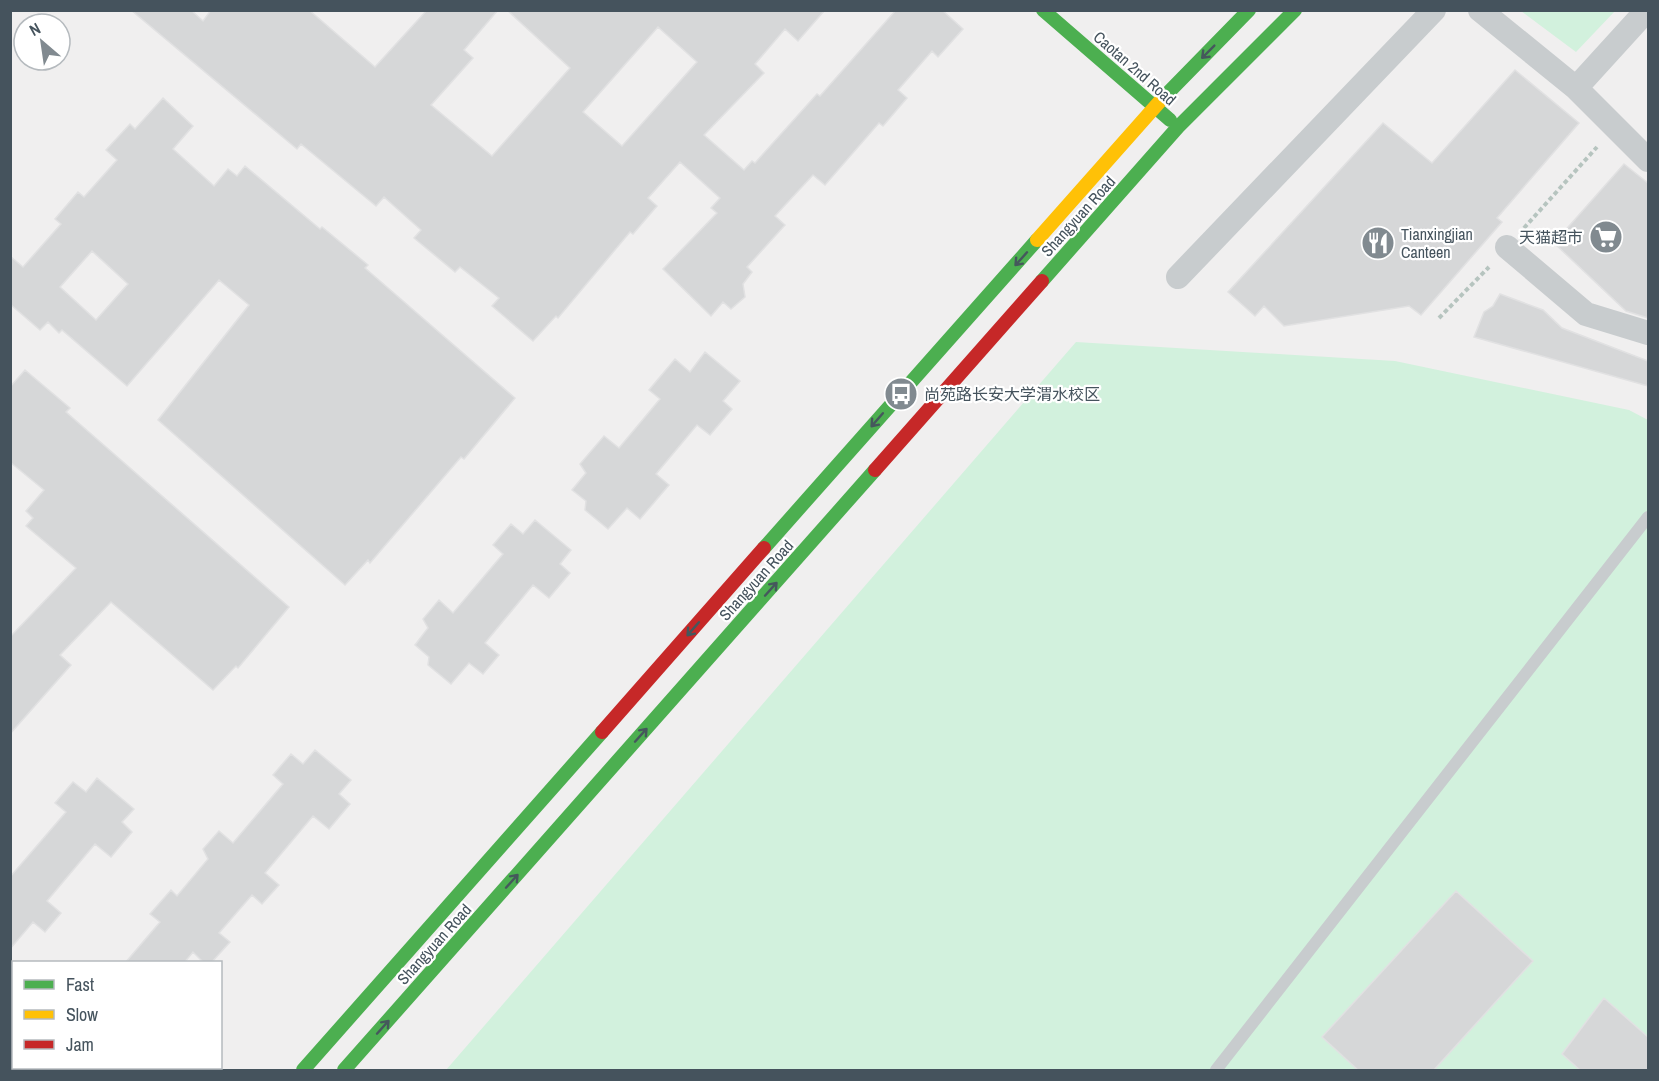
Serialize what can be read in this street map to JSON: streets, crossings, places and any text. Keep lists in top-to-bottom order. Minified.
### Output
{"streets":{"main road":["Caotan 2nd Road","Shangyuan Road"]},"crossings":[["Caotan 2nd Road","Shangyuan Road"]],"places":{"supermarket":["天猫超市"],"restaurant":["Tianxingjian Canteen"],"bus stop":["尚苑路长安大学渭水校区"]},"legend":["Fast","Slow","Jam"],"north":"top left"}
